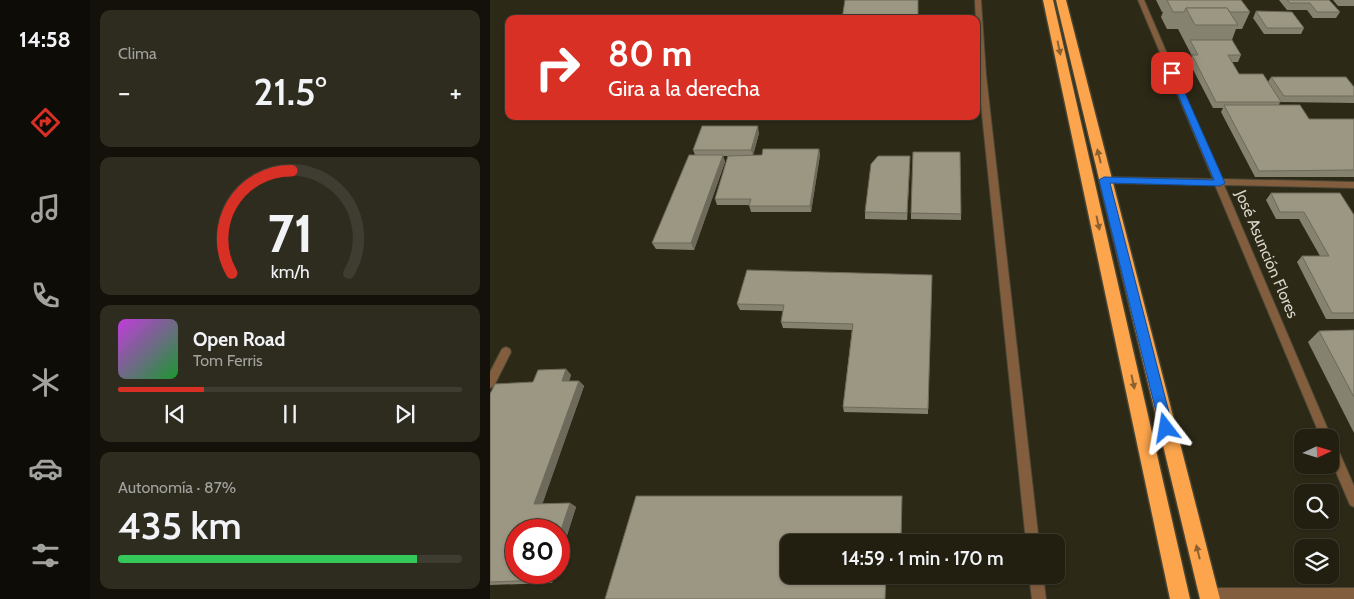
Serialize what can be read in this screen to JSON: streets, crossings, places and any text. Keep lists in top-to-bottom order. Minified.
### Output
{"streets":{"street":["José Asunción Flores"]},"north":"right","page":{"tabs":"14:58","tile":["Clima",["Autonomía · 87%","435 km"]],"turn":["80 m","Gira a la derecha"],"heat":["−","21.5°","+"],"song":["Open Road","Tom Ferris"],"limit":"80","trip":"14:59 · 1 min · 170 m","gauge":["71","km/h"]}}
